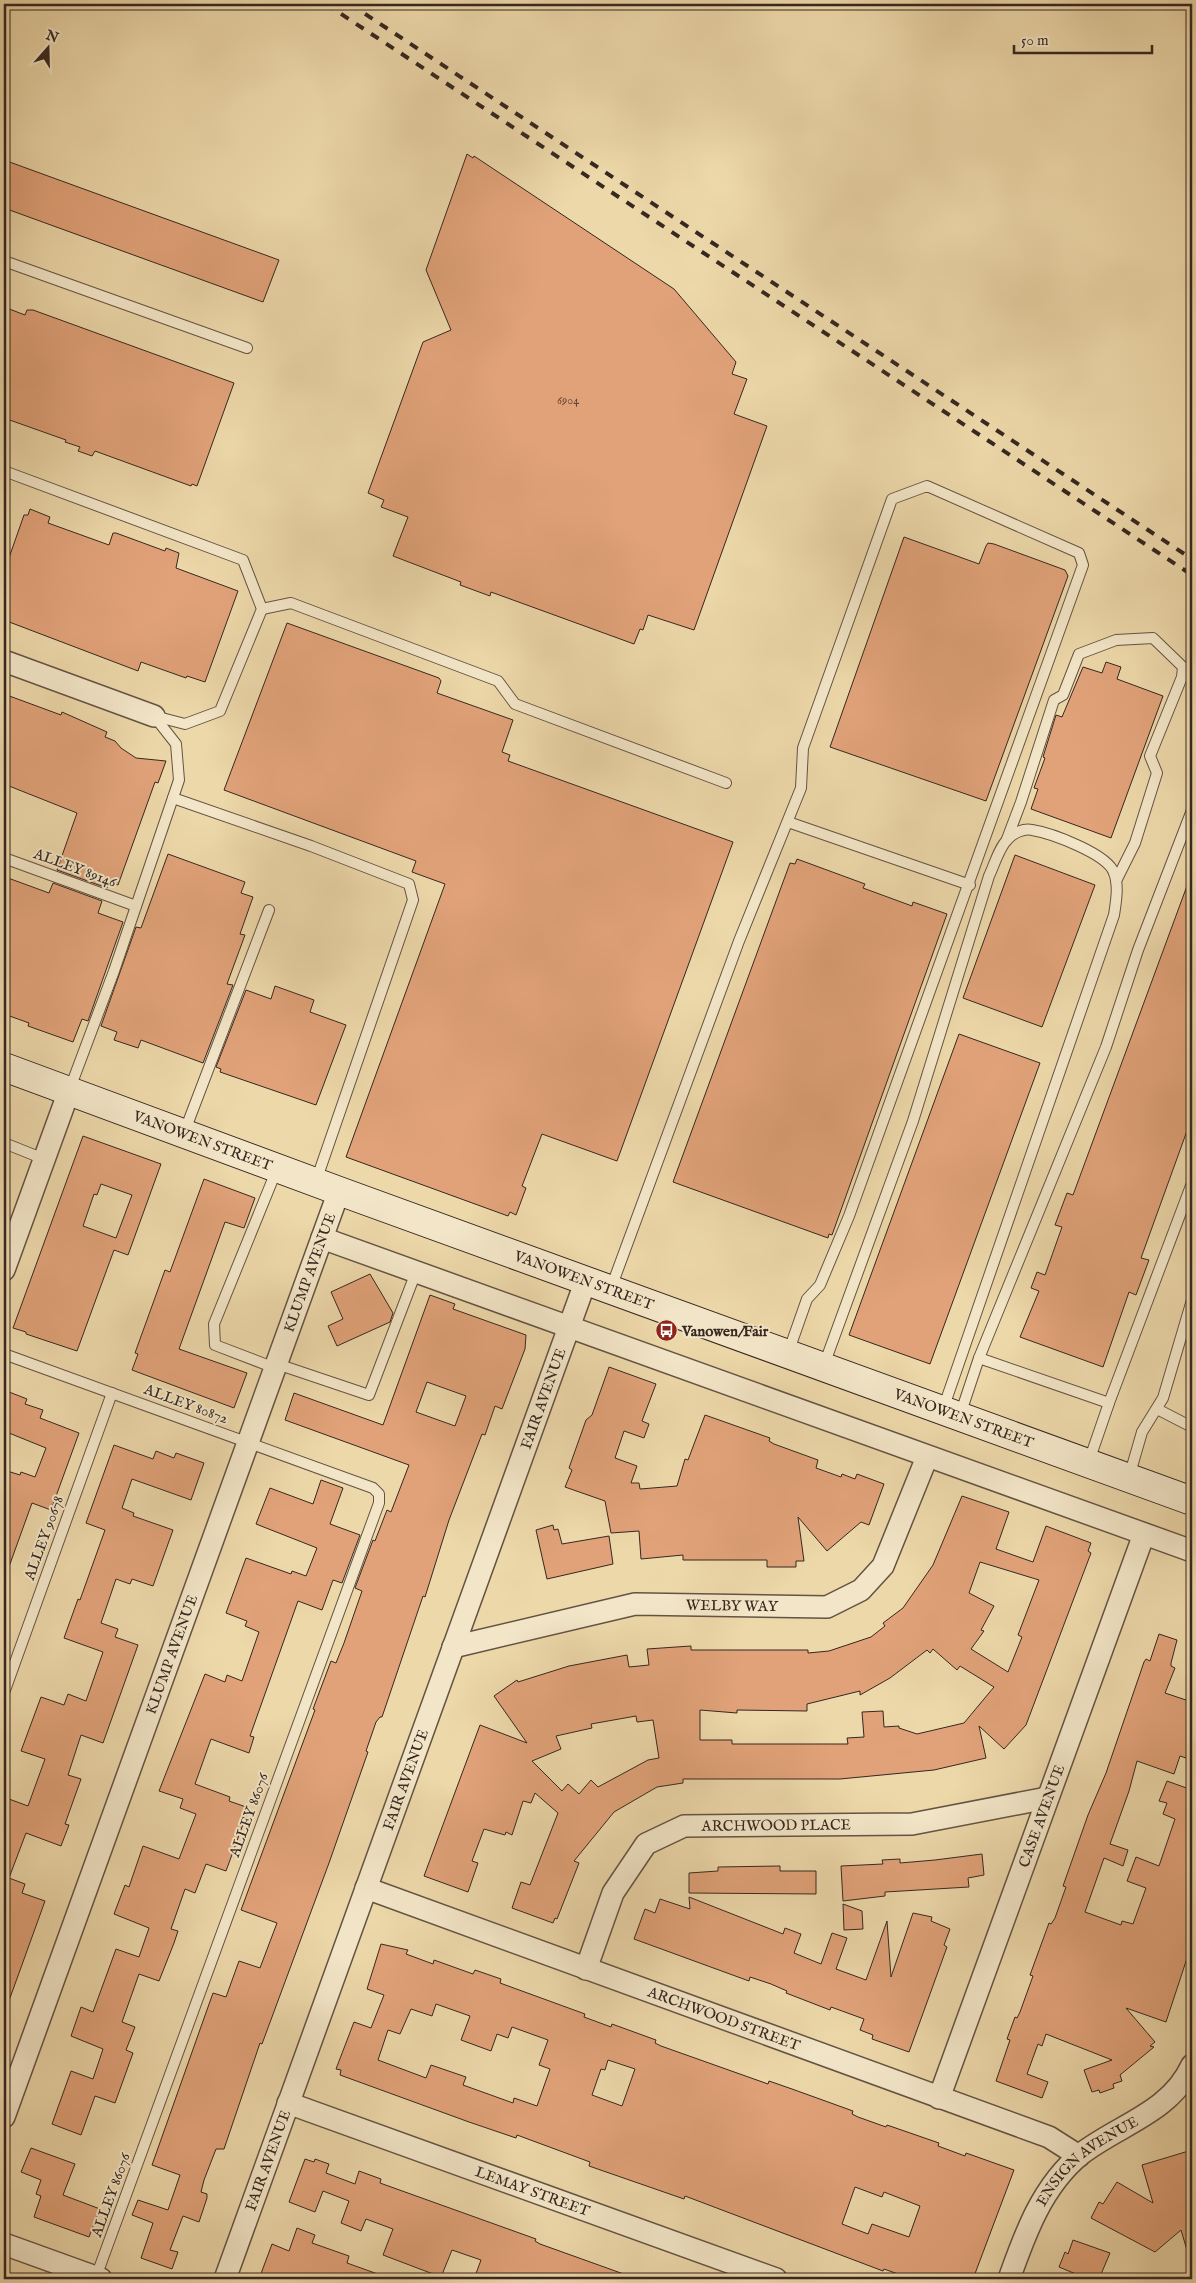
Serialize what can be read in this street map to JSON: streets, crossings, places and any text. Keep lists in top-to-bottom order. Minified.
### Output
{"streets":{"main road":["VANOWEN STREET"],"street":["KLUMP AVENUE","FAIR AVENUE","WELBY WAY","CASE AVENUE","ARCHWOOD PLACE","ARCHWOOD STREET","ENSIGN AVENUE","LEMAY STREET"],"lane":["ALLEY 89146","ALLEY 80872","ALLEY 90678","ALLEY 86076"]},"crossings":[["VANOWEN STREET","KLUMP AVENUE"],["VANOWEN STREET","FAIR AVENUE"],["KLUMP AVENUE","ALLEY 80872"],["KLUMP AVENUE","ALLEY 86076"],["FAIR AVENUE","WELBY WAY"],["FAIR AVENUE","ARCHWOOD STREET"],["FAIR AVENUE","LEMAY STREET"],["ALLEY 80872","ALLEY 90678"],["ALLEY 80872","ALLEY 86076"],["CASE AVENUE","ARCHWOOD PLACE"],["CASE AVENUE","ARCHWOOD STREET"],["ARCHWOOD PLACE","ARCHWOOD STREET"],["ARCHWOOD STREET","ENSIGN AVENUE"]],"places":{"bus stop":["Vanowen/Fair"]},"house_numbers":["6904"],"scale_bar":"50 m","north":"top"}
